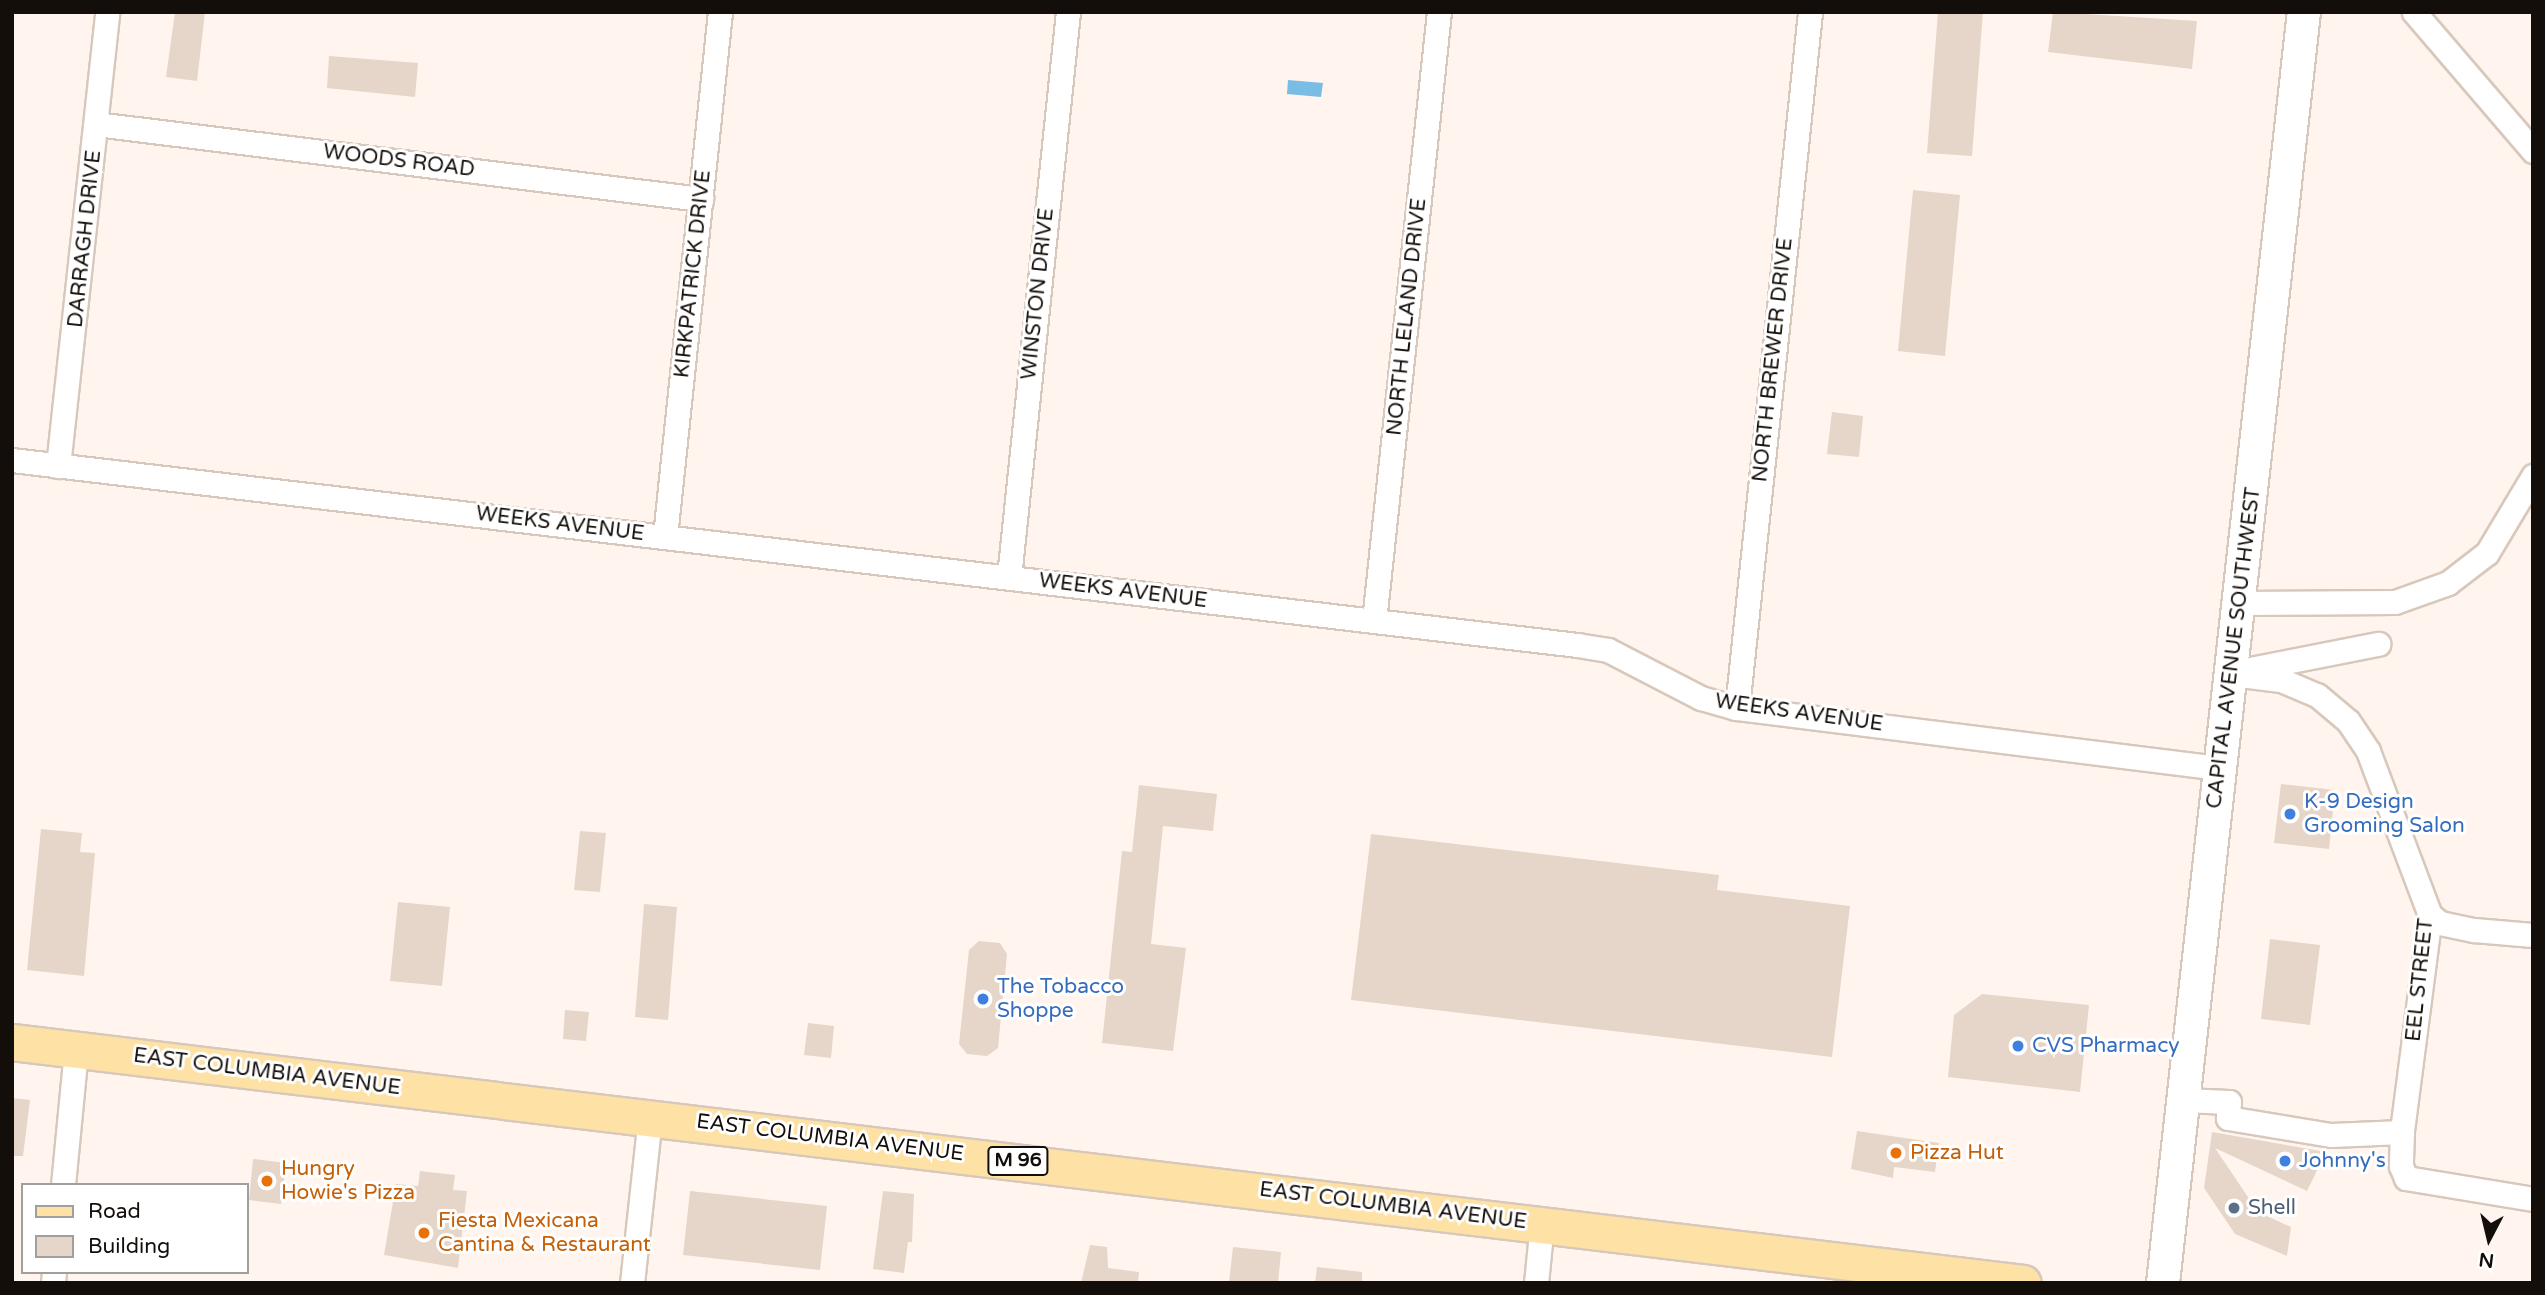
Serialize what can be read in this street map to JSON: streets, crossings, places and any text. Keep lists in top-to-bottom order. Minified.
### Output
{"streets":{"main road":["CAPITAL AVENUE SOUTHWEST","EAST COLUMBIA AVENUE","M 96"],"street":["WOODS ROAD","DARRAGH DRIVE","KIRKPATRICK DRIVE","WINSTON DRIVE","NORTH LELAND DRIVE","NORTH BREWER DRIVE","WEEKS AVENUE","EEL STREET"]},"crossings":[["WOODS ROAD","DARRAGH DRIVE"],["WOODS ROAD","KIRKPATRICK DRIVE"],["DARRAGH DRIVE","WEEKS AVENUE"],["KIRKPATRICK DRIVE","WEEKS AVENUE"],["WINSTON DRIVE","WEEKS AVENUE"],["NORTH LELAND DRIVE","WEEKS AVENUE"],["NORTH BREWER DRIVE","WEEKS AVENUE"],["WEEKS AVENUE","CAPITAL AVENUE SOUTHWEST"],["CAPITAL AVENUE SOUTHWEST","EEL STREET"]],"places":["K-9 Design Grooming Salon","The Tobacco Shoppe","CVS Pharmacy","Pizza Hut","Johnny's","Hungry Howie's Pizza","Shell","Fiesta Mexicana Cantina & Restaurant"],"legend":["Road","Building"],"north":"bottom"}
